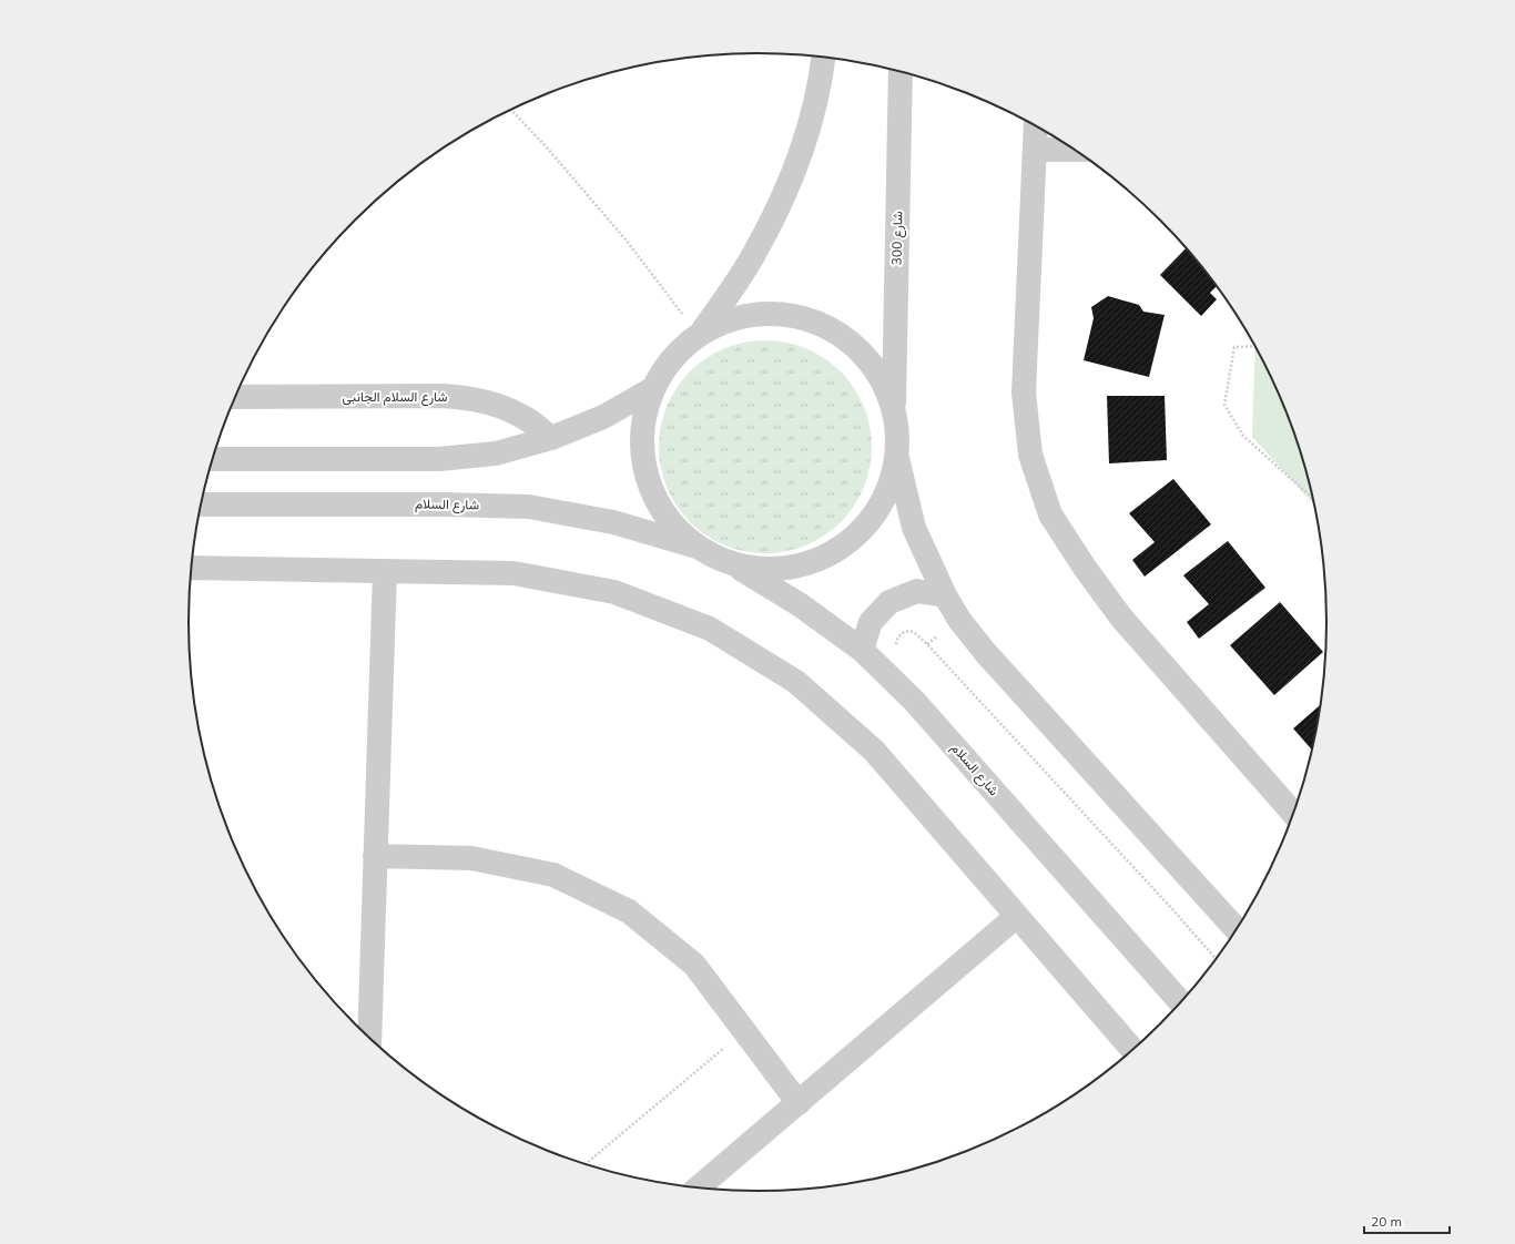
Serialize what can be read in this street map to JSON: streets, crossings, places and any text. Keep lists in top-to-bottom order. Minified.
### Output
{"streets":{"street":["شارع 300","شارع السلام الجانبى","شارع السلام"]},"scale_bar":"20 m"}
